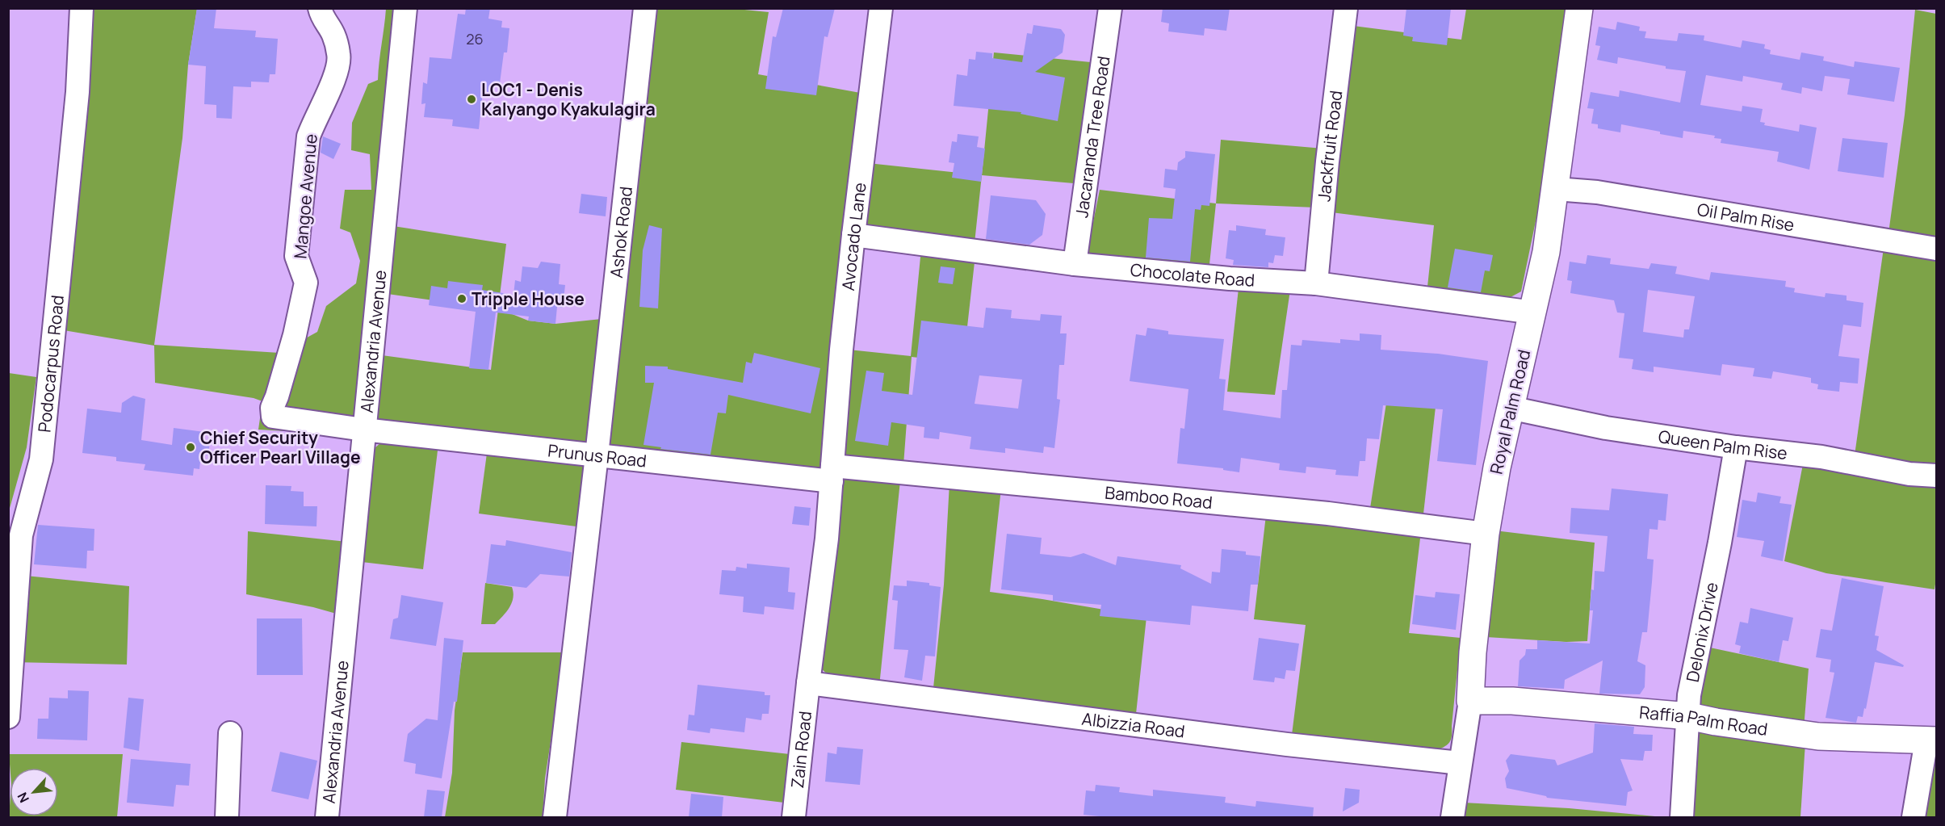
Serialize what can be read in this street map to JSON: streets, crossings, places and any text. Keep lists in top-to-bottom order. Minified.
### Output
{"streets":{"street":["Jacaranda Tree Road","Jackfruit Road","Mangoe Avenue","Oil Palm Rise","Ashok Road","Avocado Lane","Chocolate Road","Alexandria Avenue","Podocarpus Road","Royal Palm Road","Queen Palm Rise","Prunus Road","Bamboo Road","Delonix Drive","Raffia Palm Road","Albizzia Road","Zain Road"]},"crossings":[["Jacaranda Tree Road","Chocolate Road"],["Jackfruit Road","Chocolate Road"],["Mangoe Avenue","Prunus Road"],["Oil Palm Rise","Royal Palm Road"],["Ashok Road","Prunus Road"],["Avocado Lane","Chocolate Road"],["Avocado Lane","Prunus Road"],["Avocado Lane","Bamboo Road"],["Avocado Lane","Albizzia Road"],["Avocado Lane","Zain Road"],["Chocolate Road","Royal Palm Road"],["Alexandria Avenue","Prunus Road"],["Royal Palm Road","Queen Palm Rise"],["Royal Palm Road","Bamboo Road"],["Royal Palm Road","Raffia Palm Road"],["Royal Palm Road","Albizzia Road"],["Queen Palm Rise","Delonix Drive"],["Prunus Road","Bamboo Road"],["Delonix Drive","Raffia Palm Road"],["Albizzia Road","Zain Road"]],"places":["LOC1 - Denis Kalyango Kyakulagira","Tripple House","Chief Security Officer Pearl Village"],"house_numbers":["26"],"north":"bottom left"}
